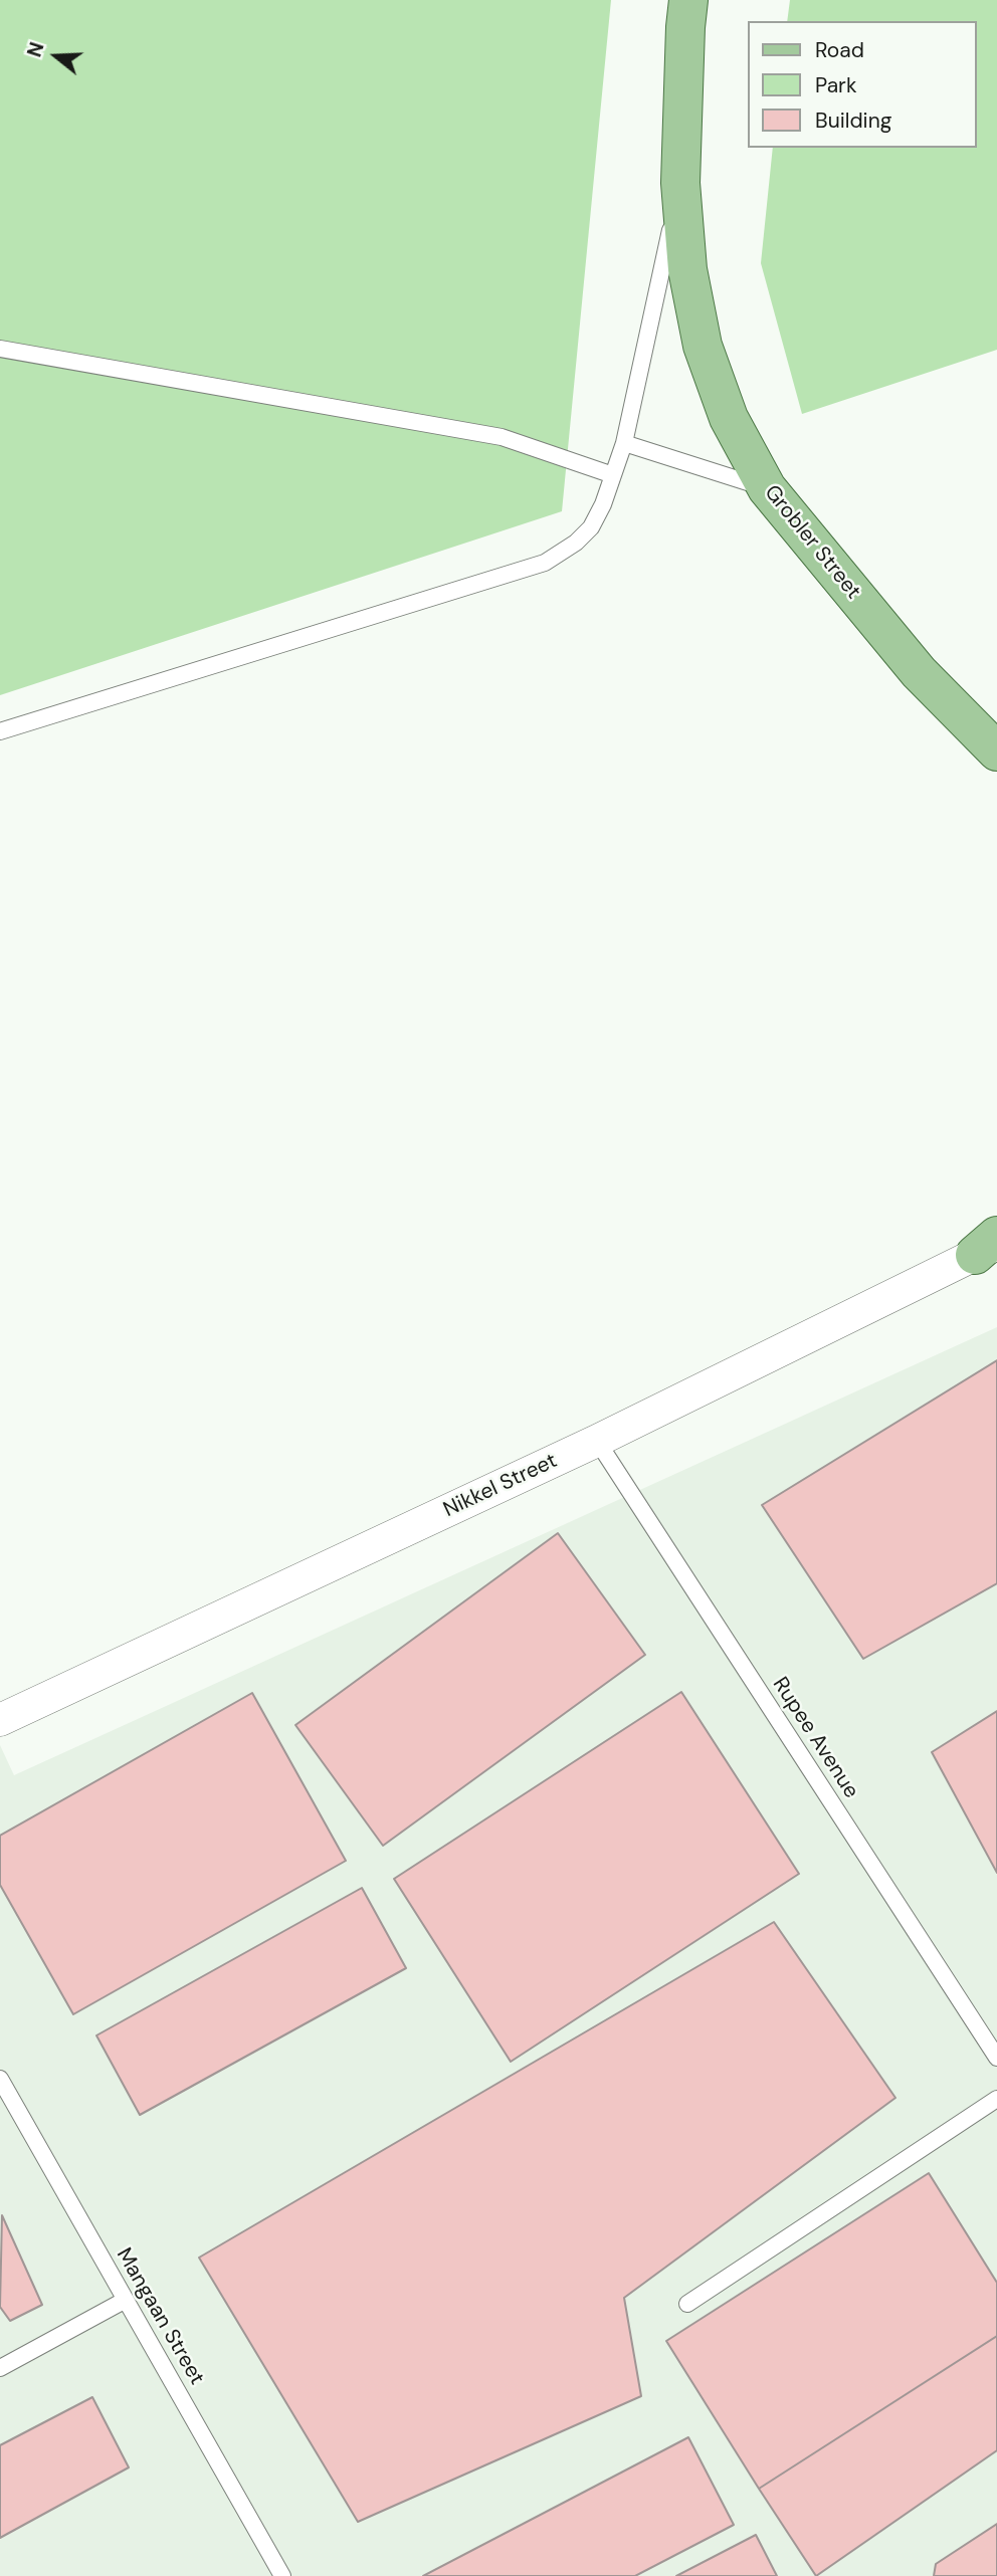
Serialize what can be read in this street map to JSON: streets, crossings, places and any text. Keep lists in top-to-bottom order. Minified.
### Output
{"streets":{"main road":["Grobler Street"],"street":["Nikkel Street"],"lane":["Rupee Avenue","Mangaan Street"]},"crossings":[["Nikkel Street","Rupee Avenue"]],"legend":["Road","Park","Building"],"north":"left"}
